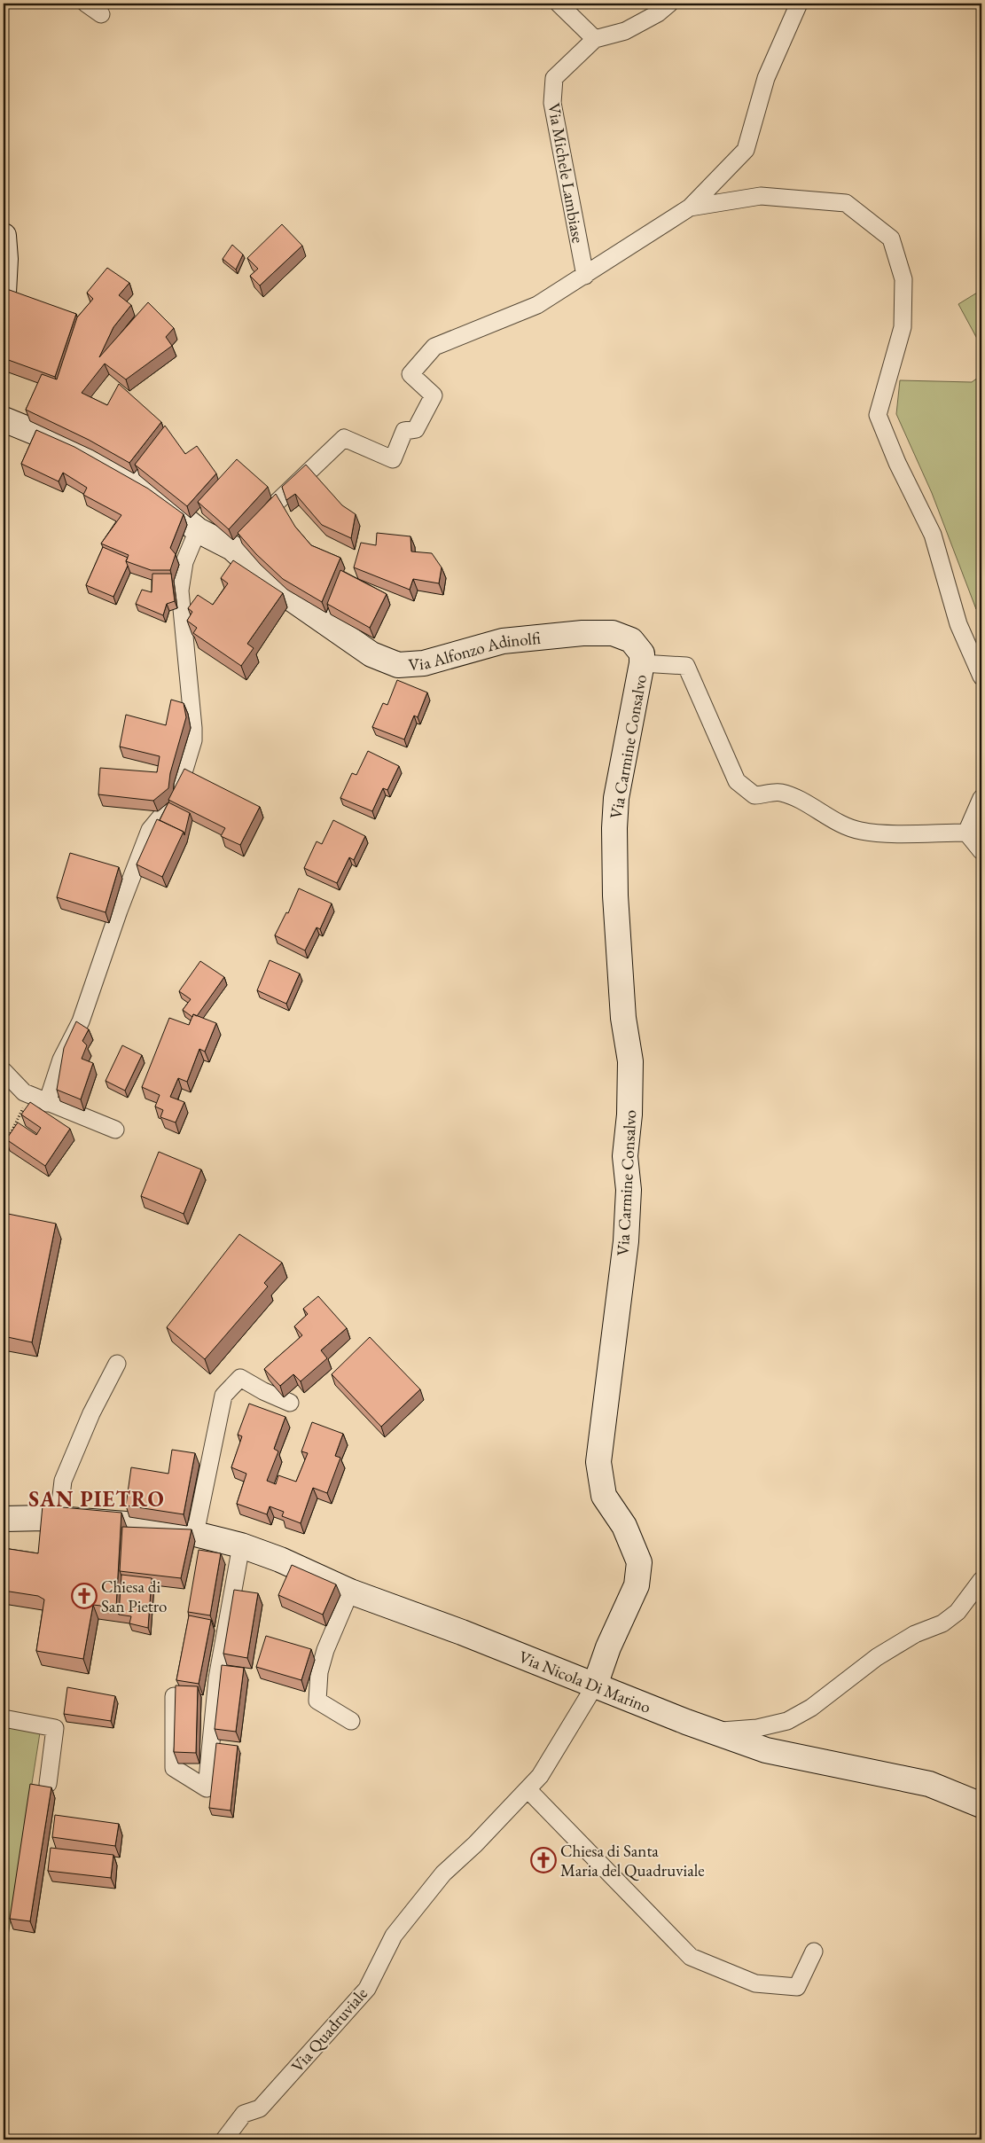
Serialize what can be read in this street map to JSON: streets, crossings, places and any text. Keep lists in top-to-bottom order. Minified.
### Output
{"streets":{"street":["Via Michele Lambiase","Via Alfonzo Adinolfi","Via Carmine Consalvo","Via Nicola Di Marino","Via Quadruviale"]},"crossings":[["Via Alfonzo Adinolfi","Via Carmine Consalvo"],["Via Carmine Consalvo","Via Nicola Di Marino"],["Via Carmine Consalvo","Via Quadruviale"],["Via Nicola Di Marino","Via Quadruviale"]],"districts":["SAN PIETRO"],"places":{"church":["Chiesa di San Pietro","Chiesa di Santa Maria del Quadruviale"]}}
